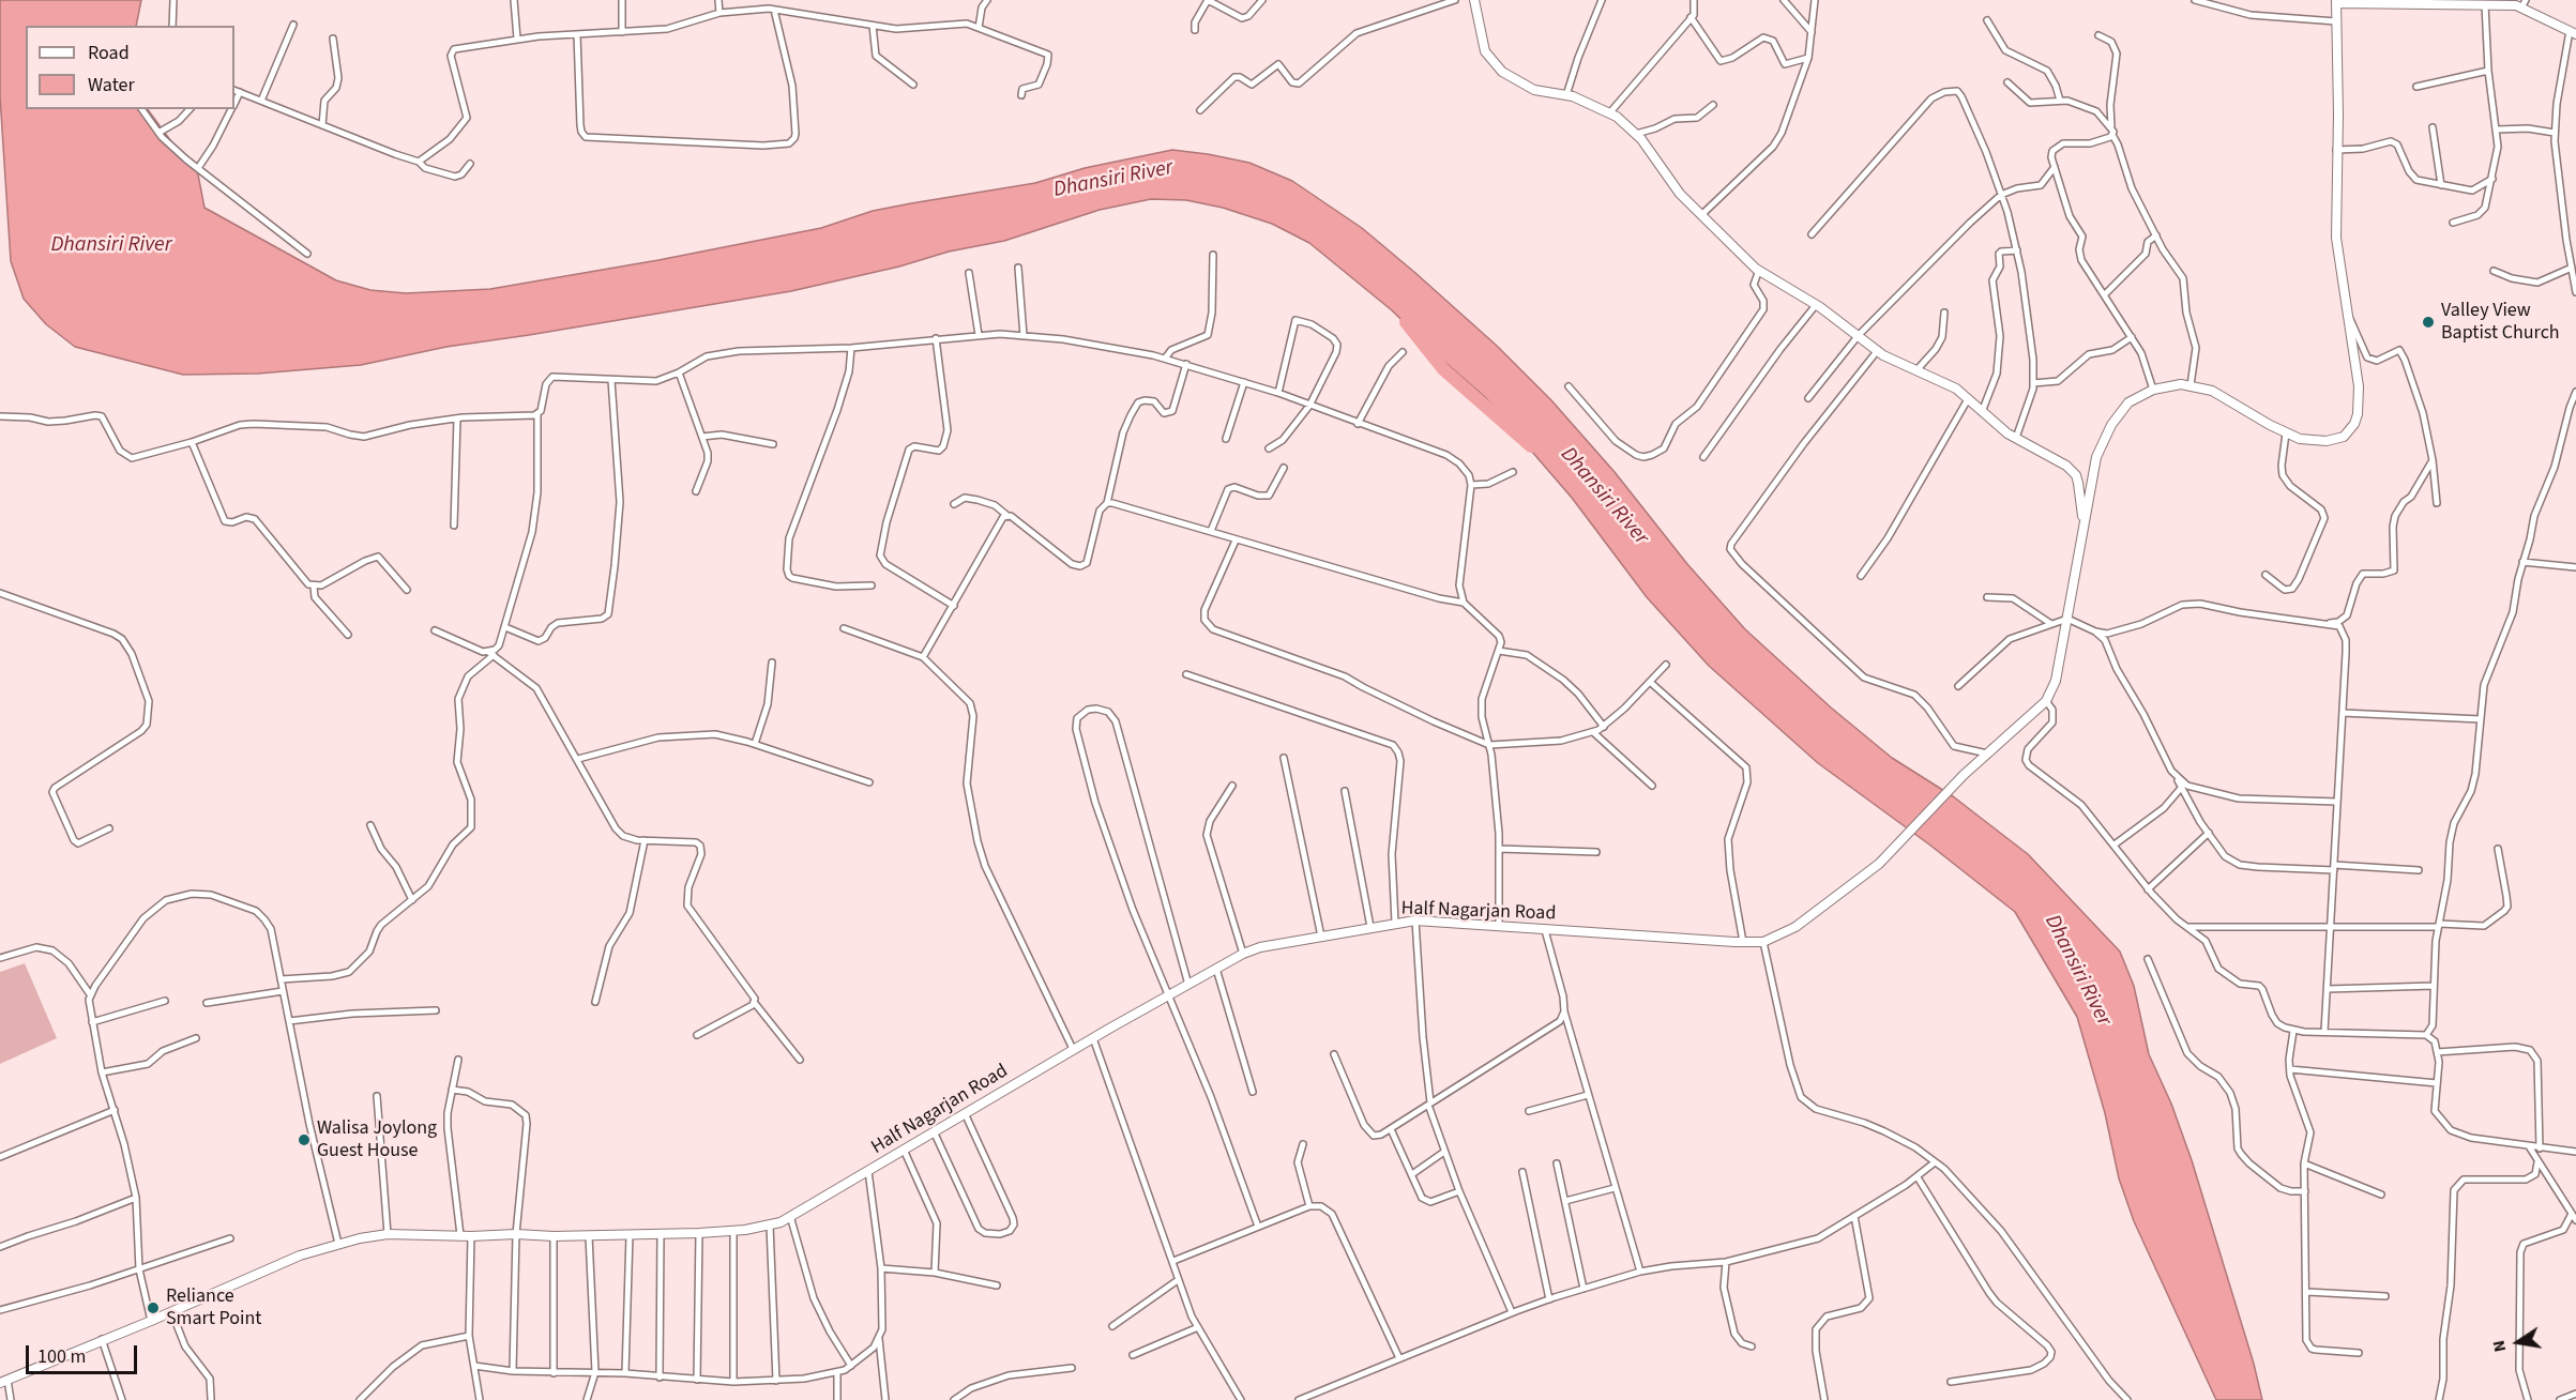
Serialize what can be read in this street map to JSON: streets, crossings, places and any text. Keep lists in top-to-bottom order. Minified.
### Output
{"streets":{"main road":["Half Nagarjan Road"]},"water":["Dhansiri River"],"places":["Valley View Baptist Church","Walisa Joylong Guest House","Reliance Smart Point"],"legend":["Road","Water"],"scale_bar":"100 m","north":"left"}
